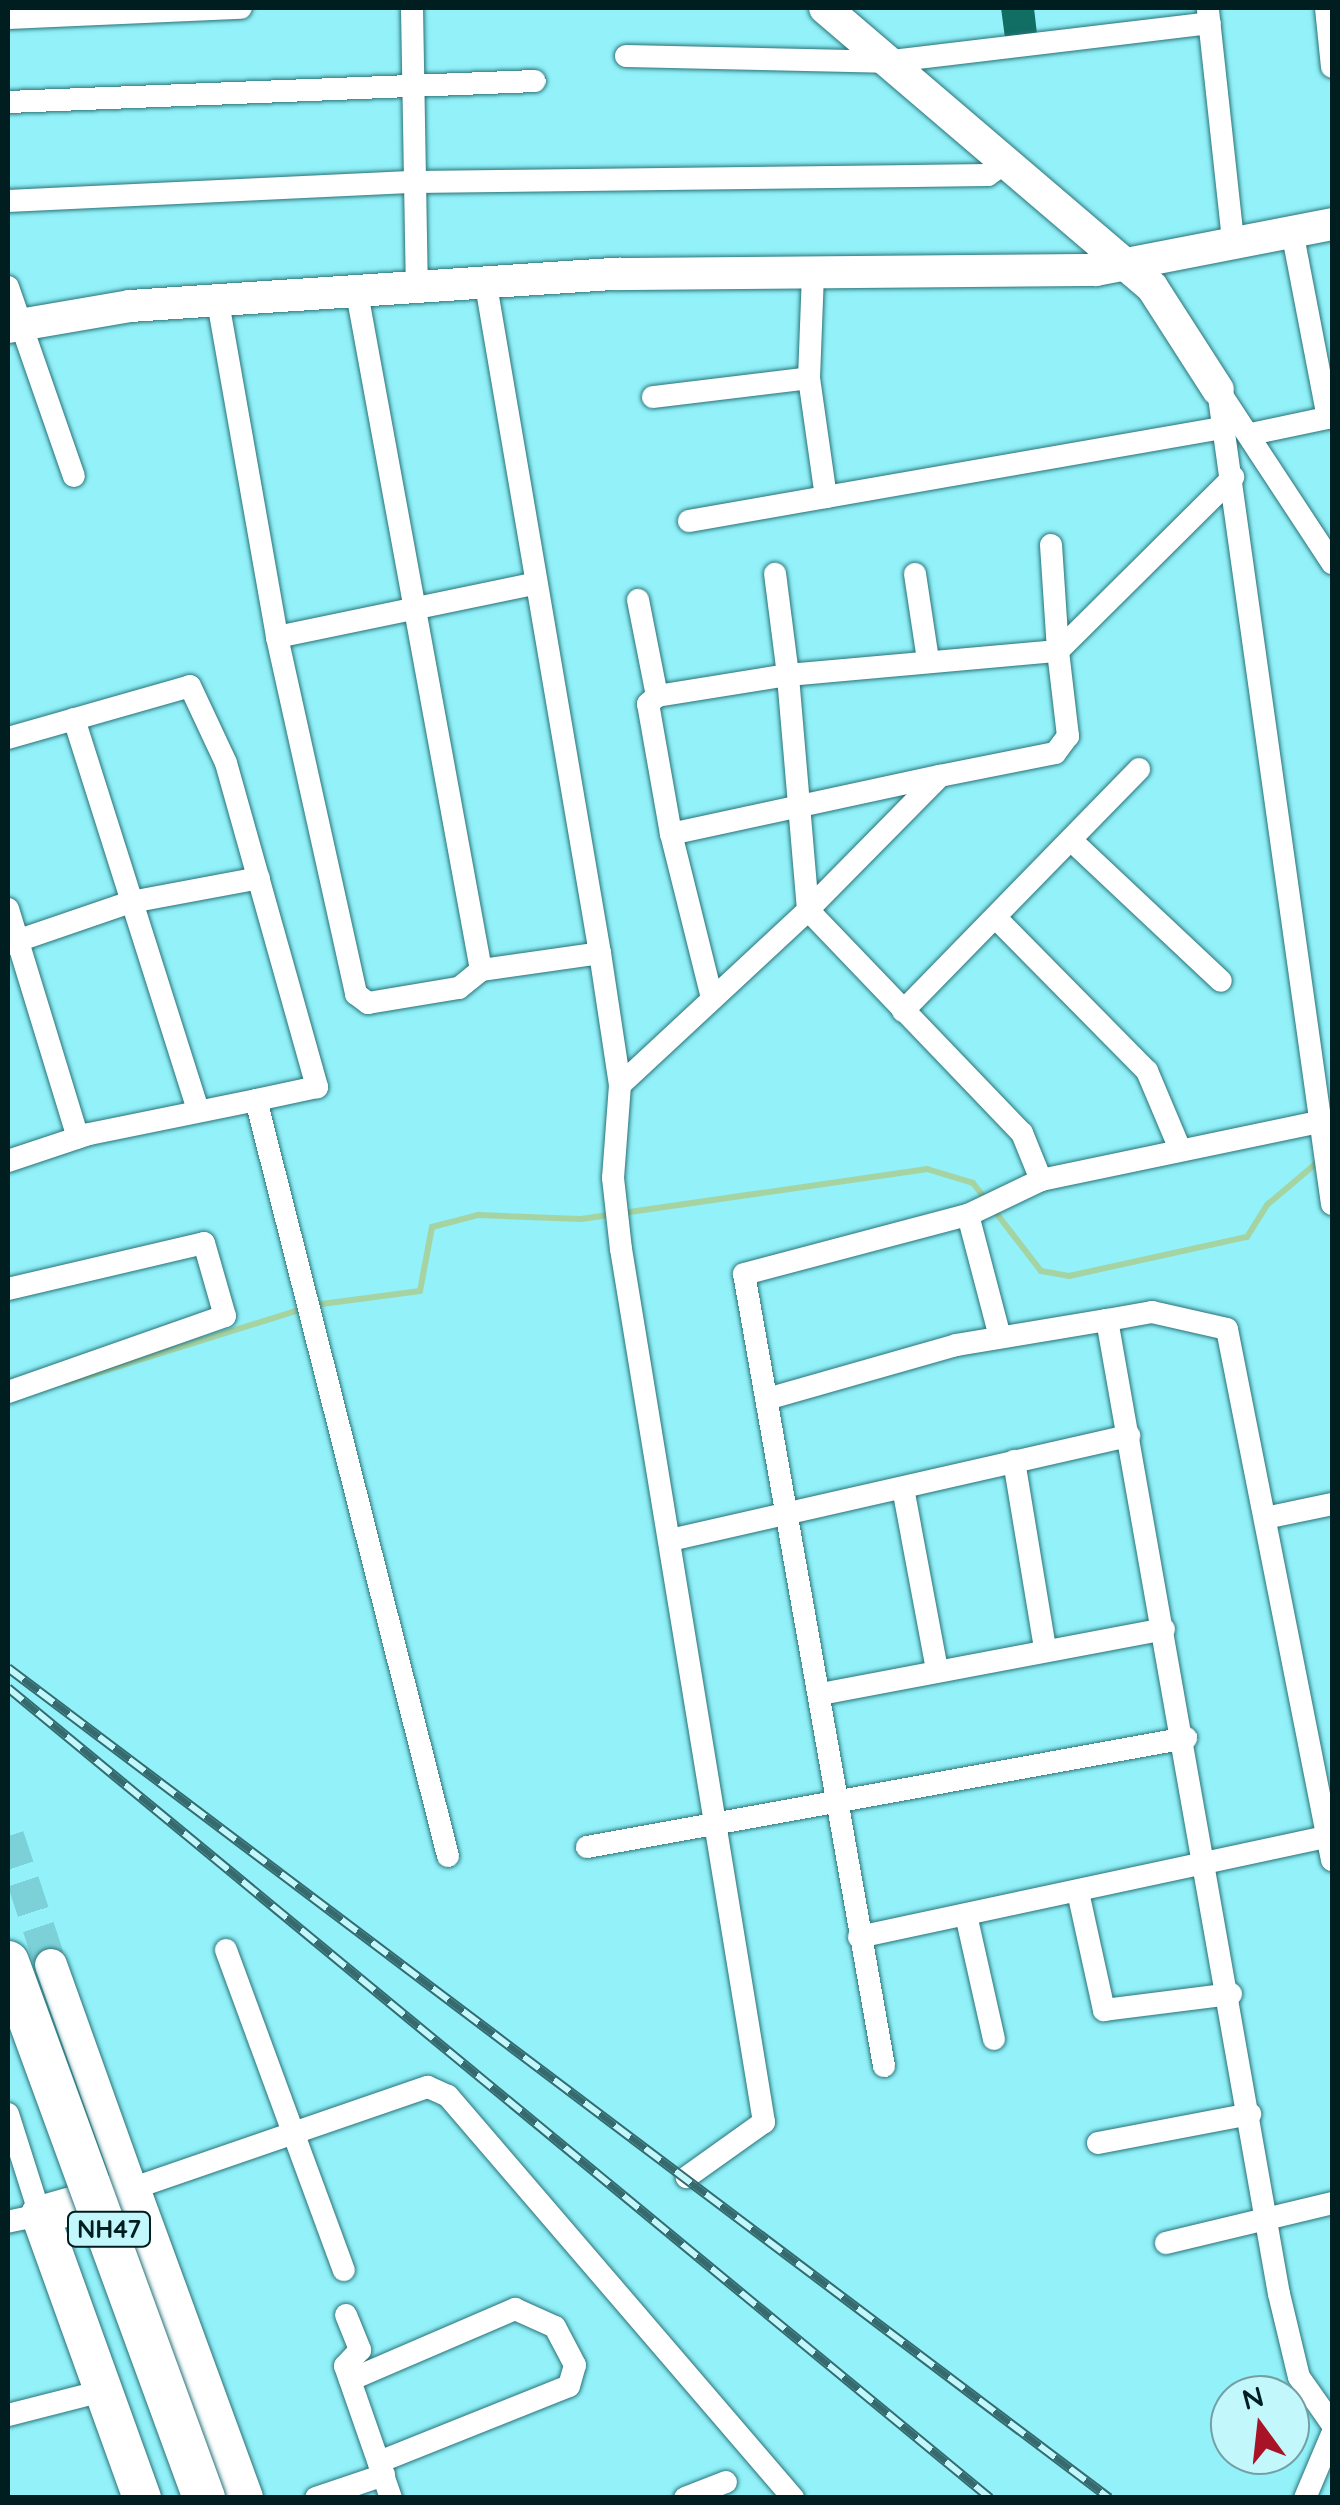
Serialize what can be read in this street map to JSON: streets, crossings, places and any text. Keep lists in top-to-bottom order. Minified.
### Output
{"streets":{"highway":["NH47"]},"north":"top"}
